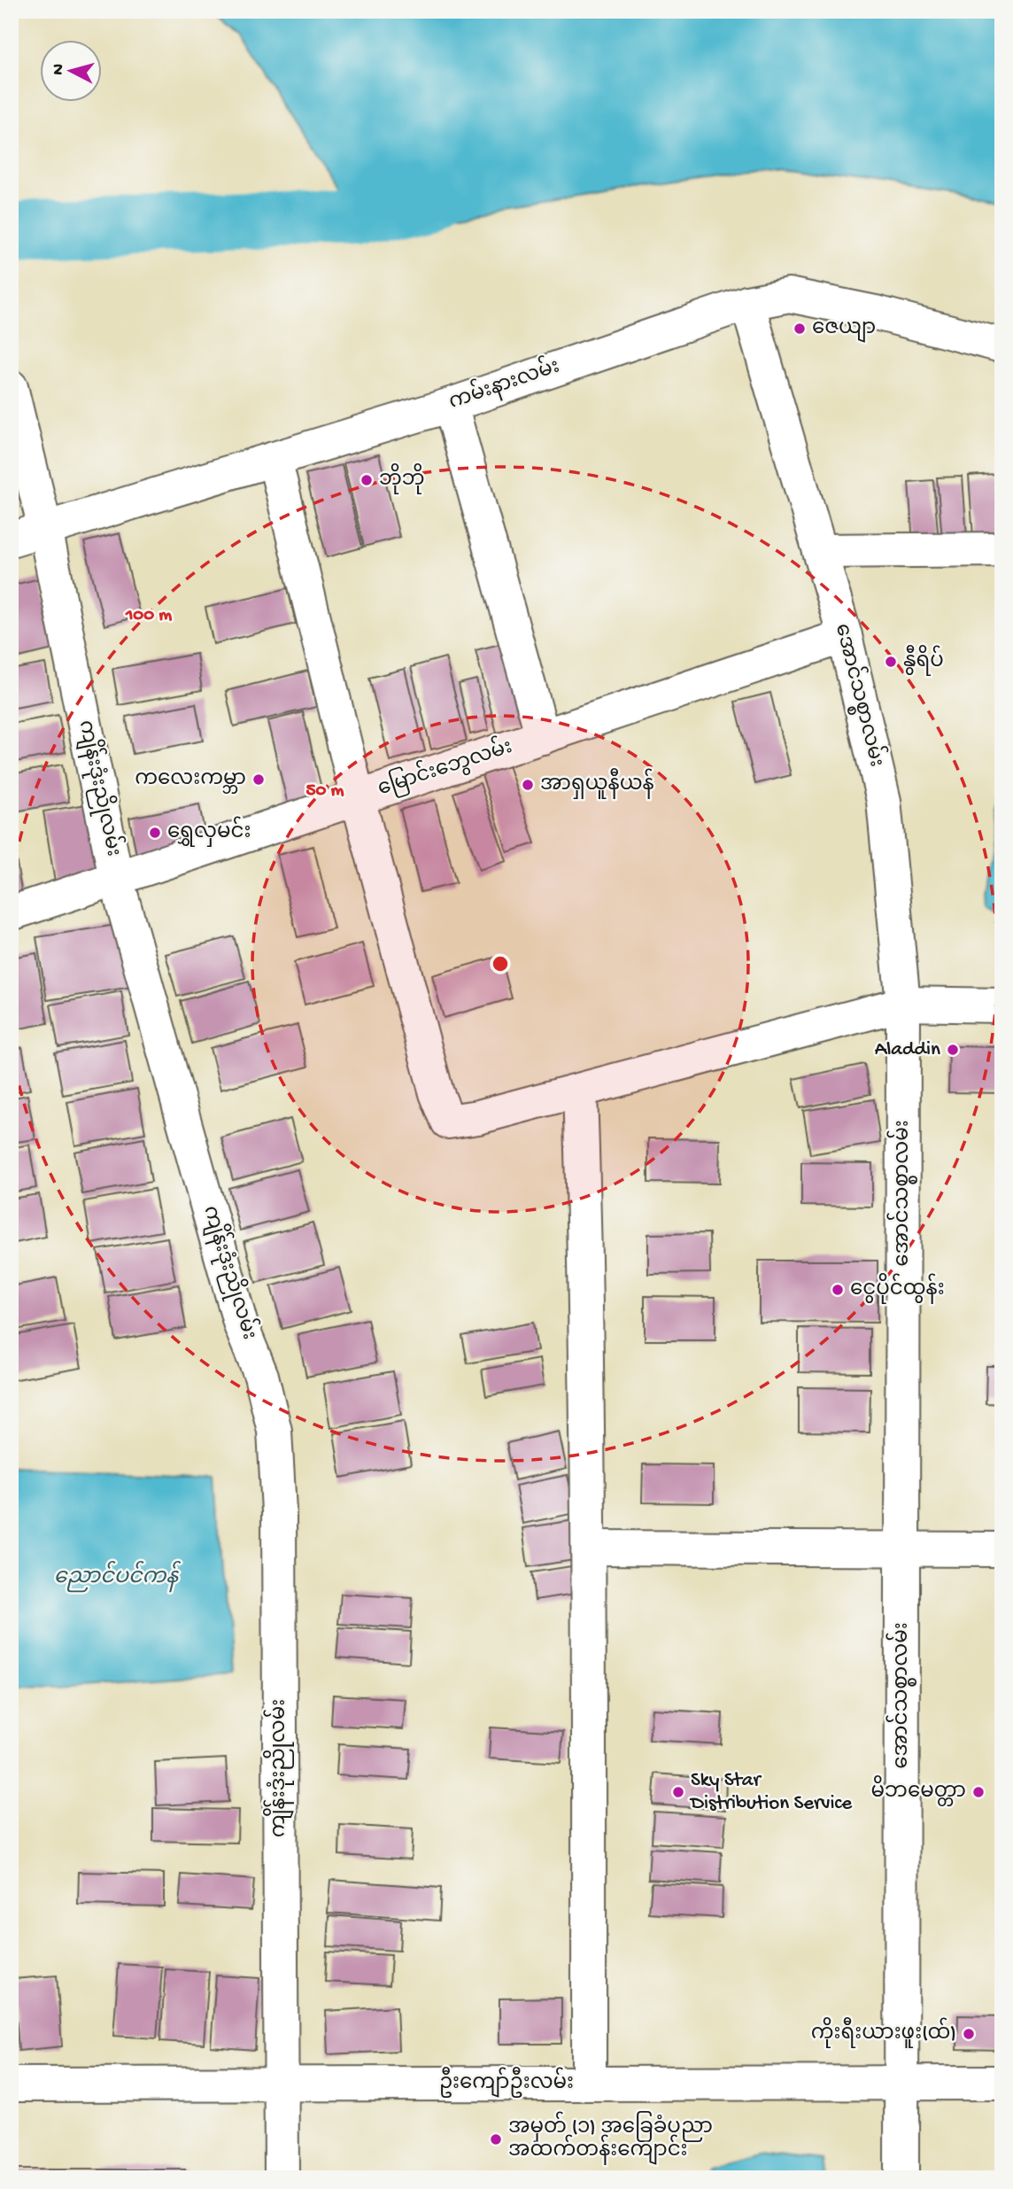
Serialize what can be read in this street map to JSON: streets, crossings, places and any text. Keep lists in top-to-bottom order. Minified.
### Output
{"streets":{"street":["ကမ်းနားလမ်း","အောင်သစ္စာလမ်း","မြောင်းဘွေလမ်း","ကျိန်းဒုံးညိုလမ်း","ဦးကျော်ဦးလမ်း"]},"crossings":[["ကမ်းနားလမ်း","အောင်သစ္စာလမ်း"],["ကမ်းနားလမ်း","ကျိန်းဒုံးညိုလမ်း"],["အောင်သစ္စာလမ်း","မြောင်းဘွေလမ်း"],["အောင်သစ္စာလမ်း","ဦးကျော်ဦးလမ်း"],["မြောင်းဘွေလမ်း","ကျိန်းဒုံးညိုလမ်း"],["ကျိန်းဒုံးညိုလမ်း","ဦးကျော်ဦးလမ်း"]],"water":["ညောင်ပင်ကန်"],"places":["ဇေယျာ","ဘိုဘို","နွီရိပ်","ကလေးကမ္ဘာ","အာရှယူနီယန်","ရွှေလှမင်း","Aladdin","ငွေပိုင်ထွန်း","Sky Star Distribution Service","မိဘမေတ္တာ","ကိုးရီးယားဖူး(ထ်)","အမှတ် (၁) အခြေခံပညာ အထက်တန်းကျောင်း"],"north":"left","rings":["100 m","50 m"]}
